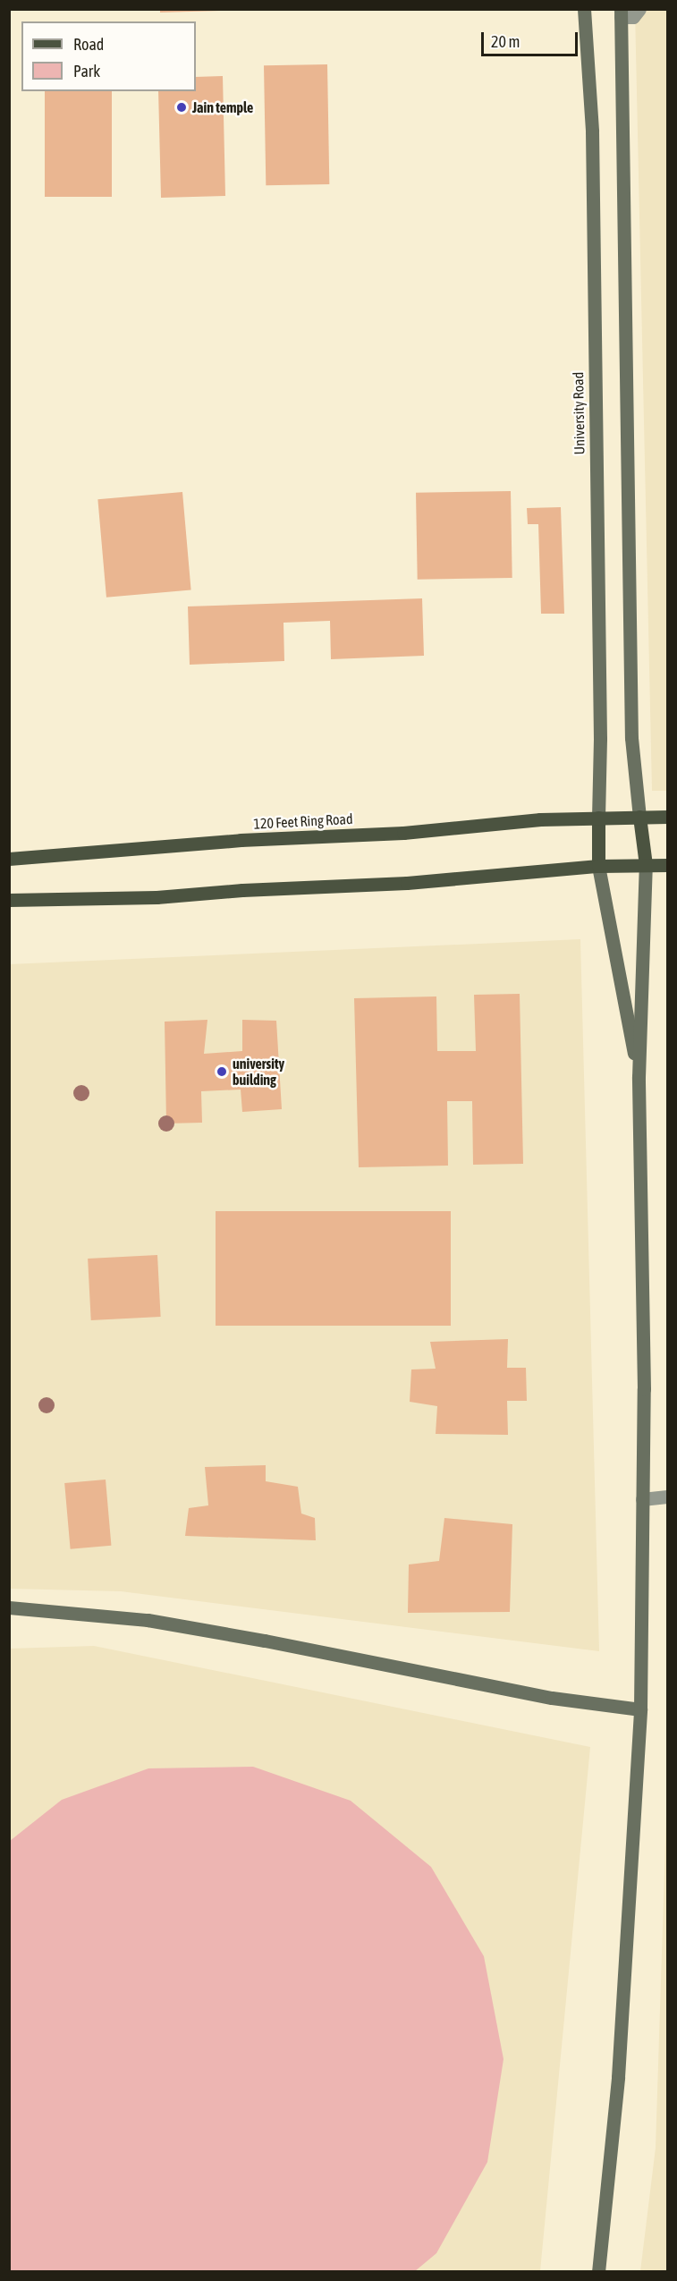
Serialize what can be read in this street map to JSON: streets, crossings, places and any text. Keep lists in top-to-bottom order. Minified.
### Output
{"streets":{"main road":["120 Feet Ring Road"],"street":["University Road"]},"crossings":[["University Road","120 Feet Ring Road"]],"places":["Jain temple","university building"],"legend":["Road","Park"],"scale_bar":"20 m"}
